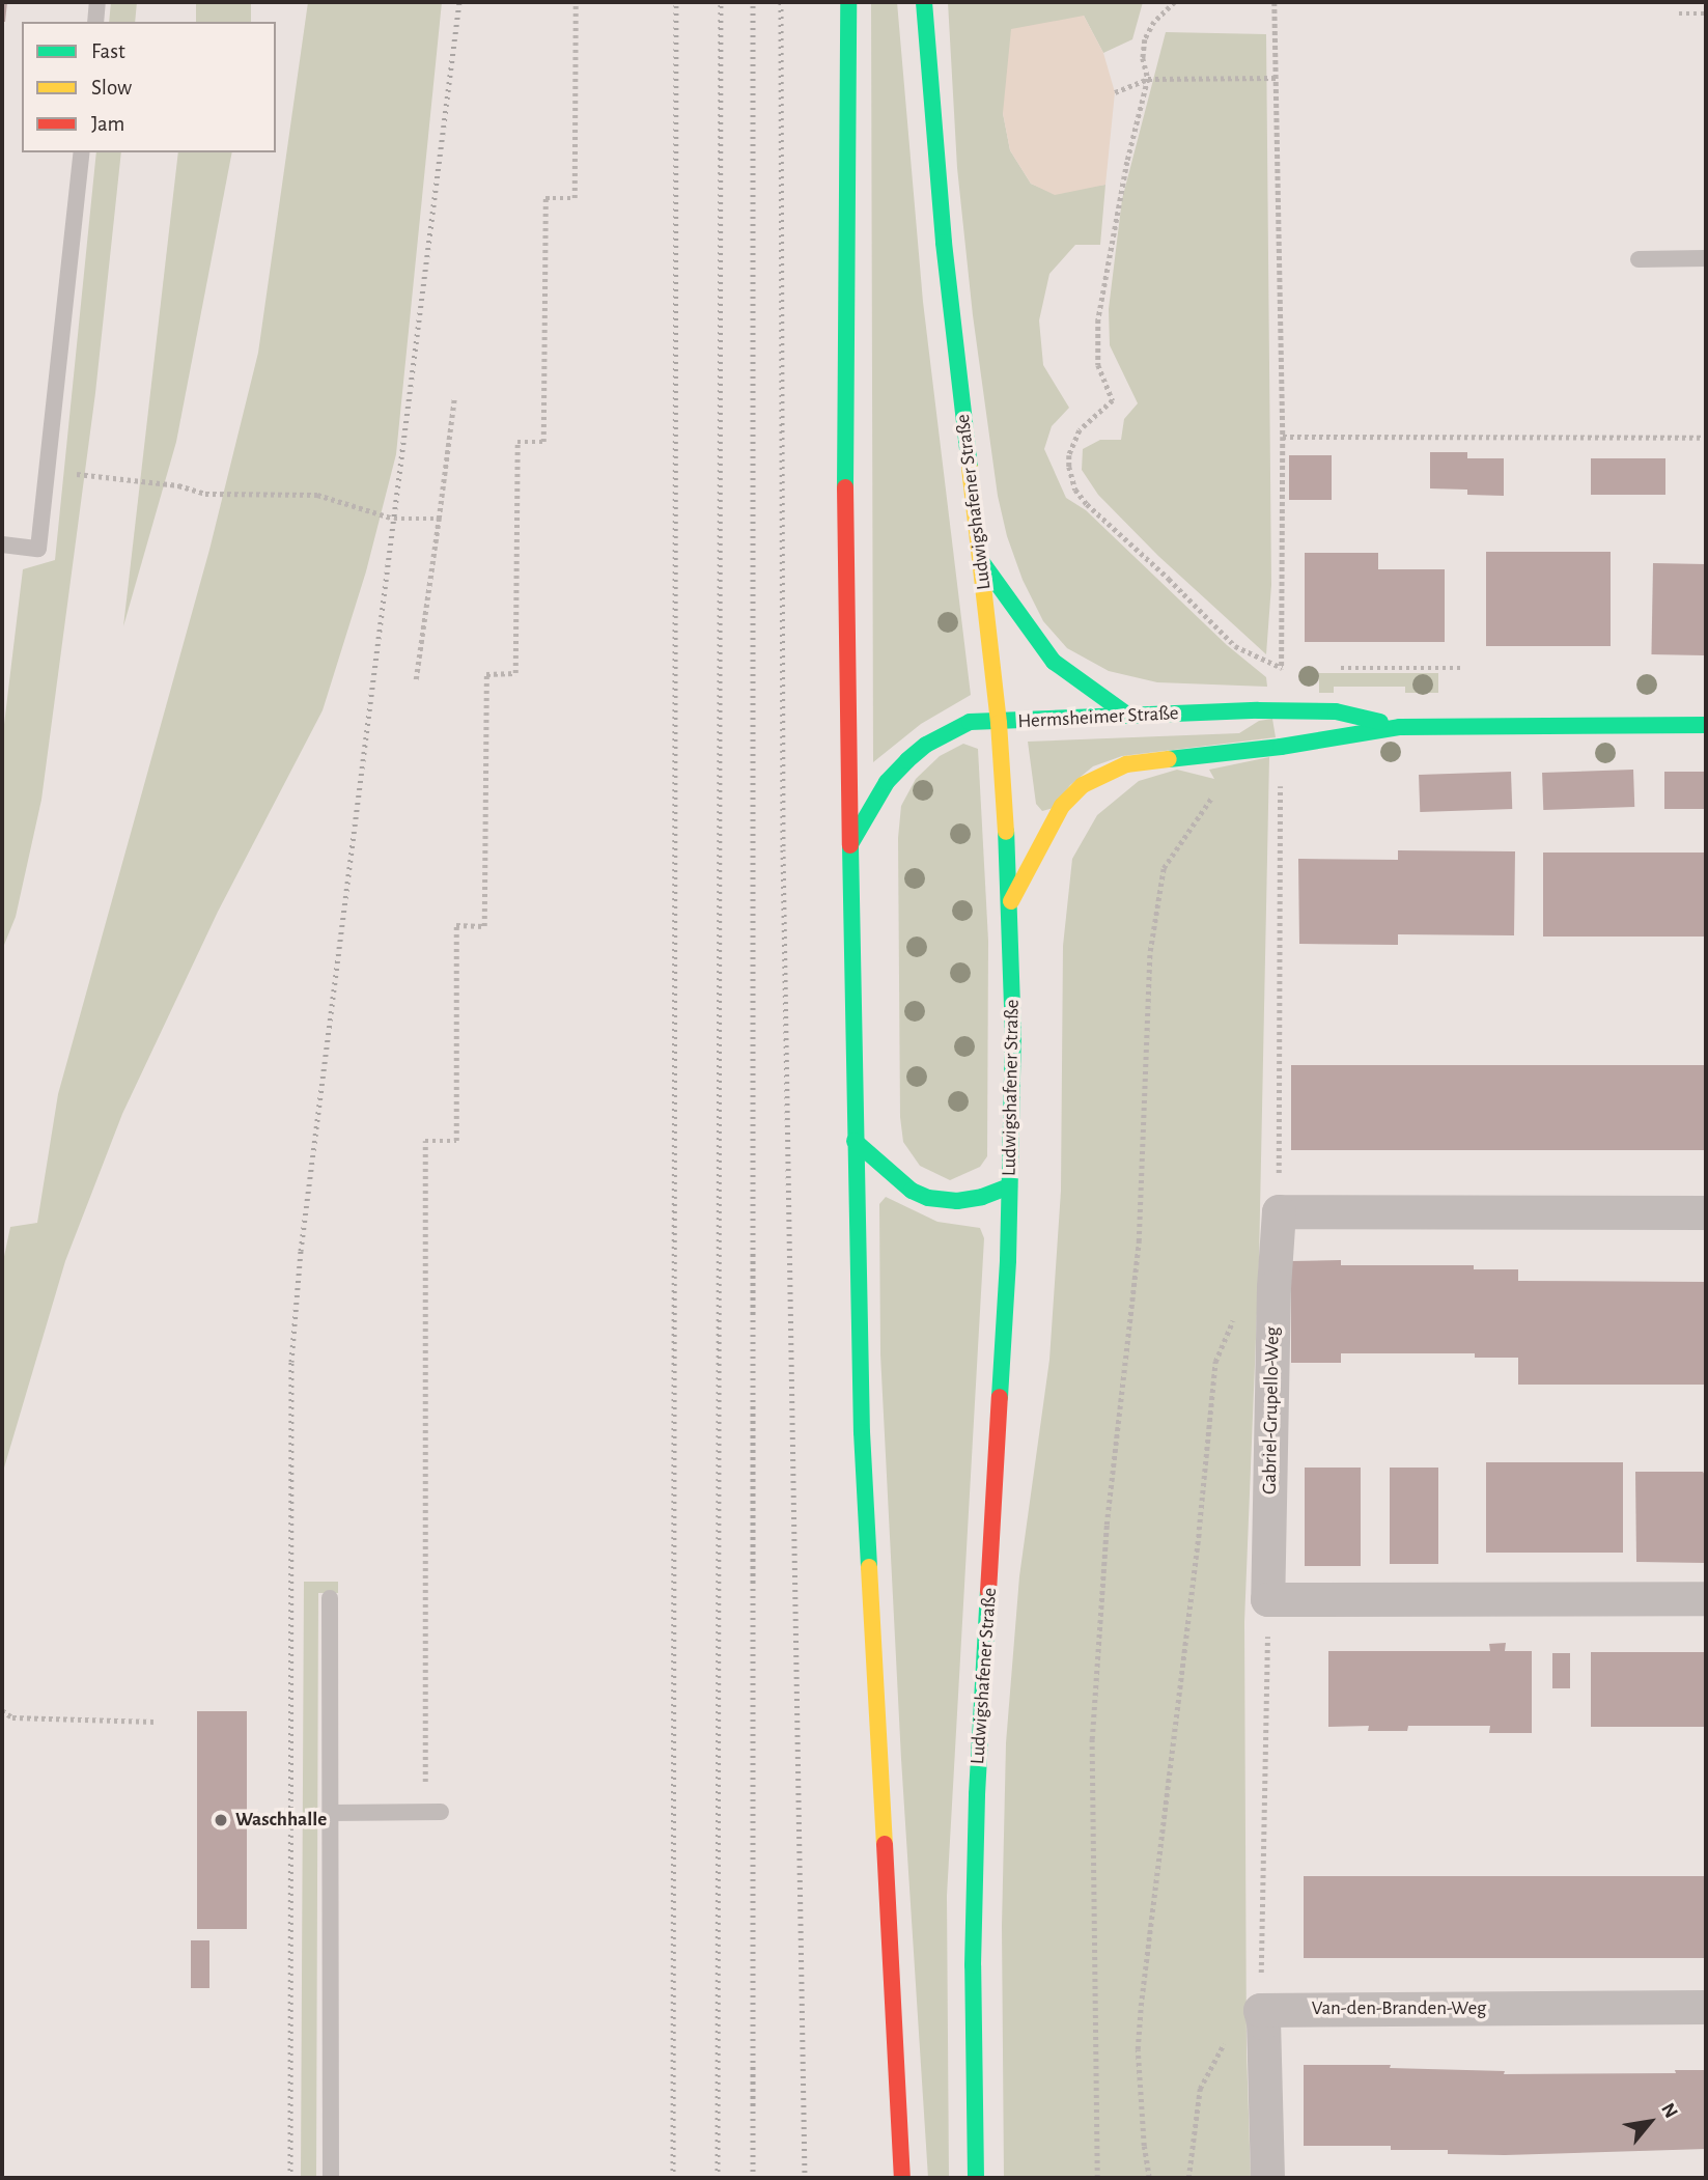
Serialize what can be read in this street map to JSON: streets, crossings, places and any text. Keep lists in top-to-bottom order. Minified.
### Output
{"streets":{"main road":["Ludwigshafener Straße","Hermsheimer Straße"],"street":["Gabriel-Grupello-Weg","Van-den-Branden-Weg"]},"crossings":[["Ludwigshafener Straße","Hermsheimer Straße"]],"places":["Waschhalle"],"legend":["Fast","Slow","Jam"],"north":"top right"}
